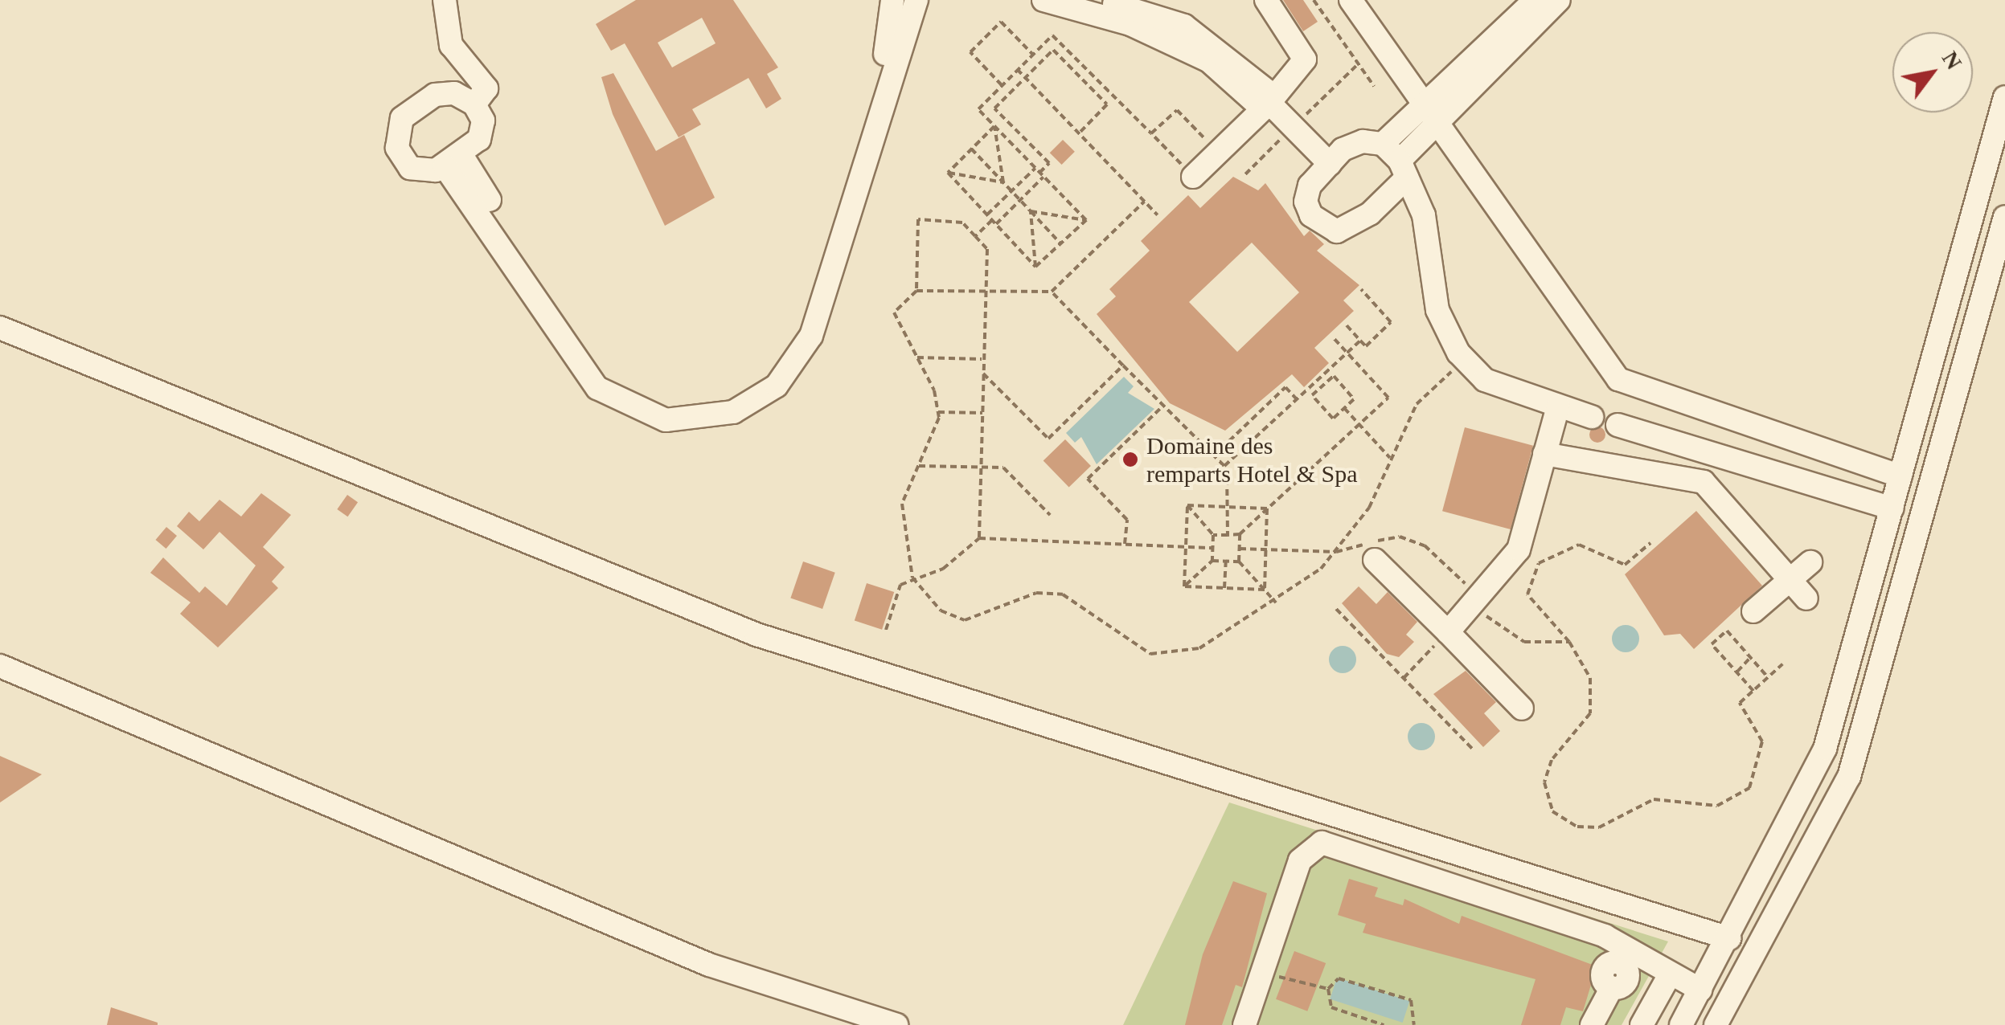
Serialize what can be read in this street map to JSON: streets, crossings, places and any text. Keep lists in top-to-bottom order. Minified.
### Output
{"places":["Domaine des remparts Hotel & Spa"],"north":"top right"}
